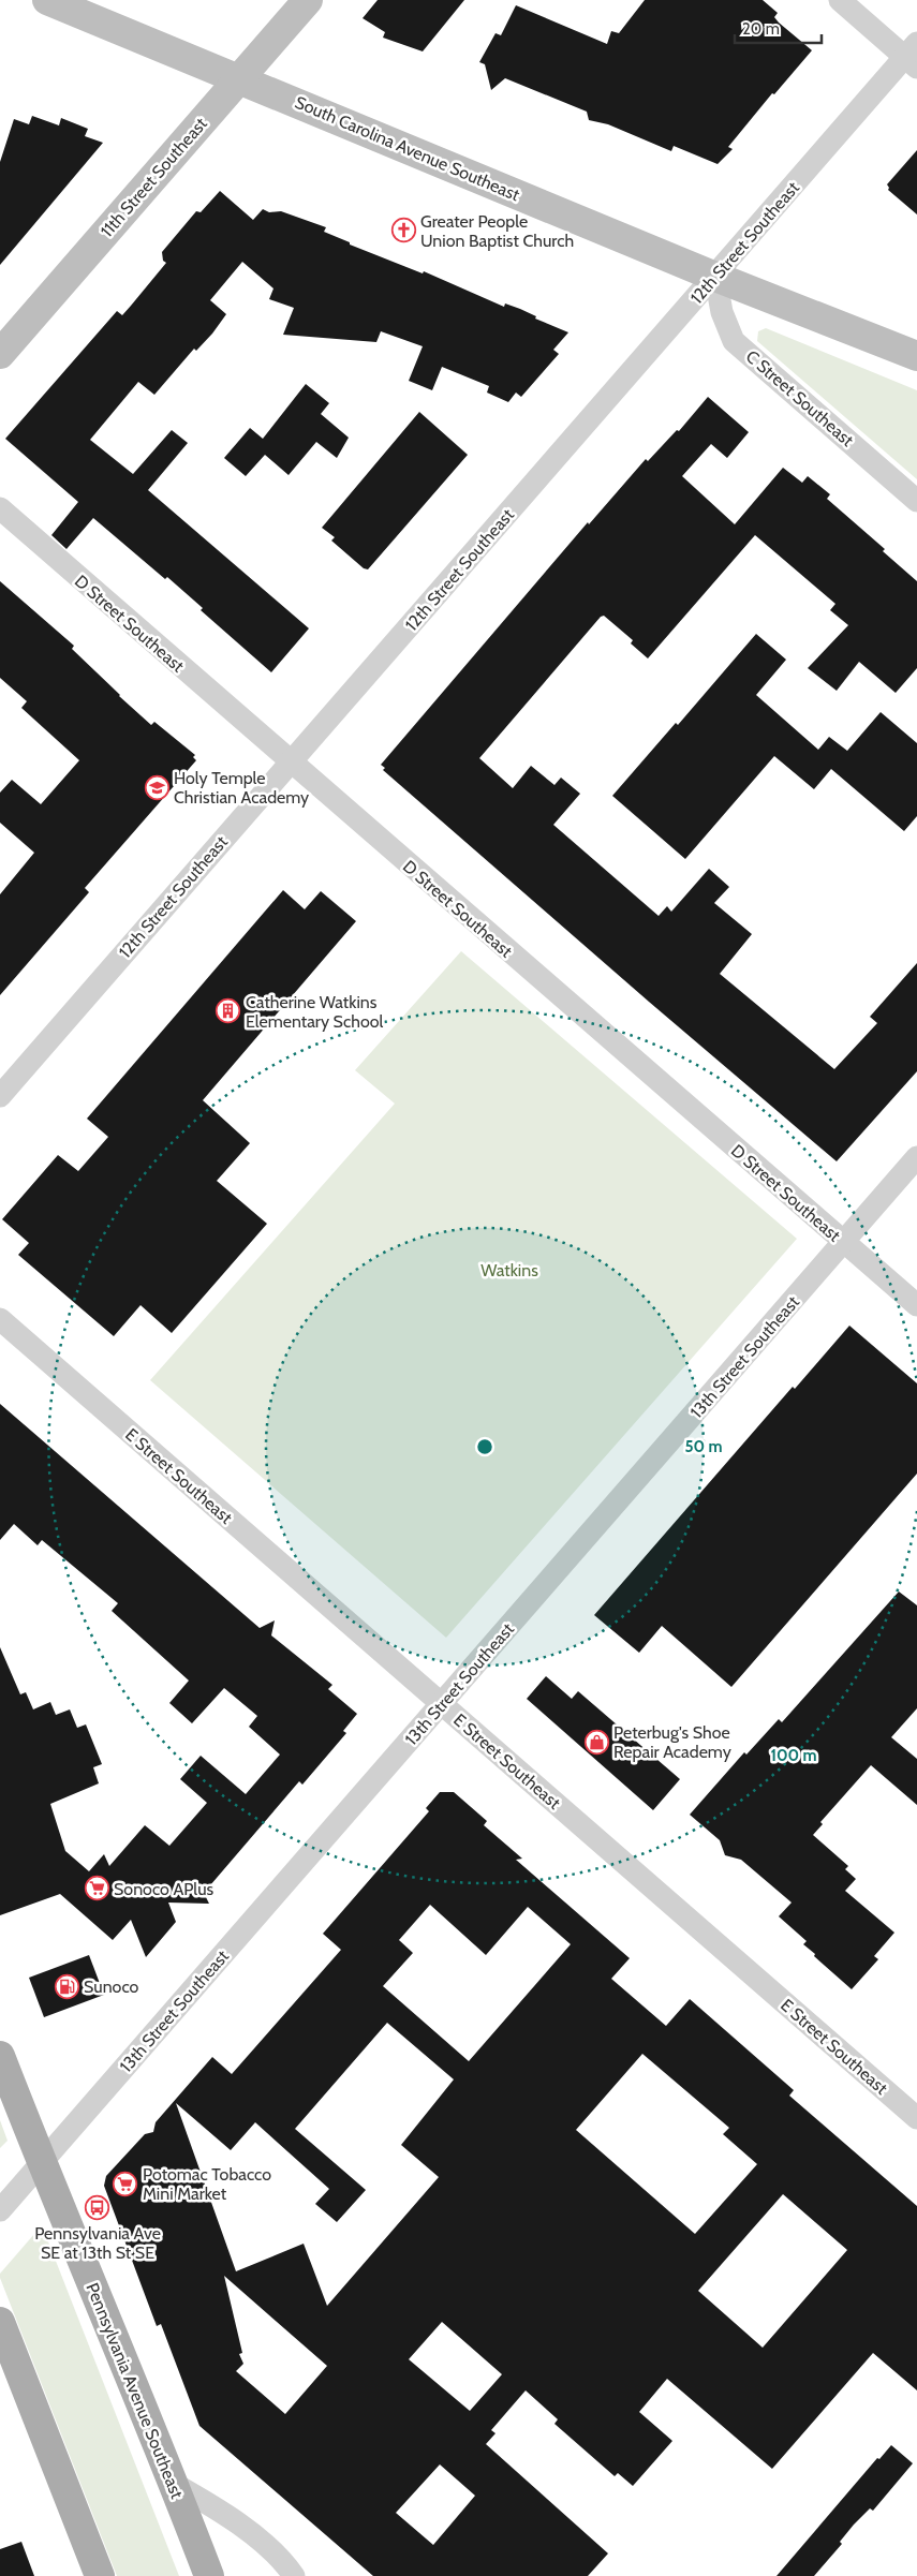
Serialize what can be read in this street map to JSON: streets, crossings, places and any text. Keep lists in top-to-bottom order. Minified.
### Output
{"streets":{"main road":["Pennsylvania Avenue Southeast"],"street":["South Carolina Avenue Southeast","11th Street Southeast","12th Street Southeast","C Street Southeast","D Street Southeast","13th Street Southeast","E Street Southeast"]},"crossings":[["South Carolina Avenue Southeast","11th Street Southeast"],["South Carolina Avenue Southeast","12th Street Southeast"],["South Carolina Avenue Southeast","C Street Southeast"],["12th Street Southeast","C Street Southeast"],["12th Street Southeast","D Street Southeast"],["D Street Southeast","13th Street Southeast"],["13th Street Southeast","E Street Southeast"],["13th Street Southeast","Pennsylvania Avenue Southeast"]],"parks":["Watkins"],"places":{"church":["Greater People Union Baptist Church"],"school or university":["Holy Temple Christian Academy"],"building":["Catherine Watkins Elementary School"],"shop":["Peterbug's Shoe Repair Academy"],"supermarket":["Sonoco APlus","Potomac Tobacco Mini Market"],"fuel station":["Sunoco"],"bus stop":["Pennsylvania Ave SE at 13th St SE"]},"scale_bar":"20 m","rings":["50 m","100 m"]}
